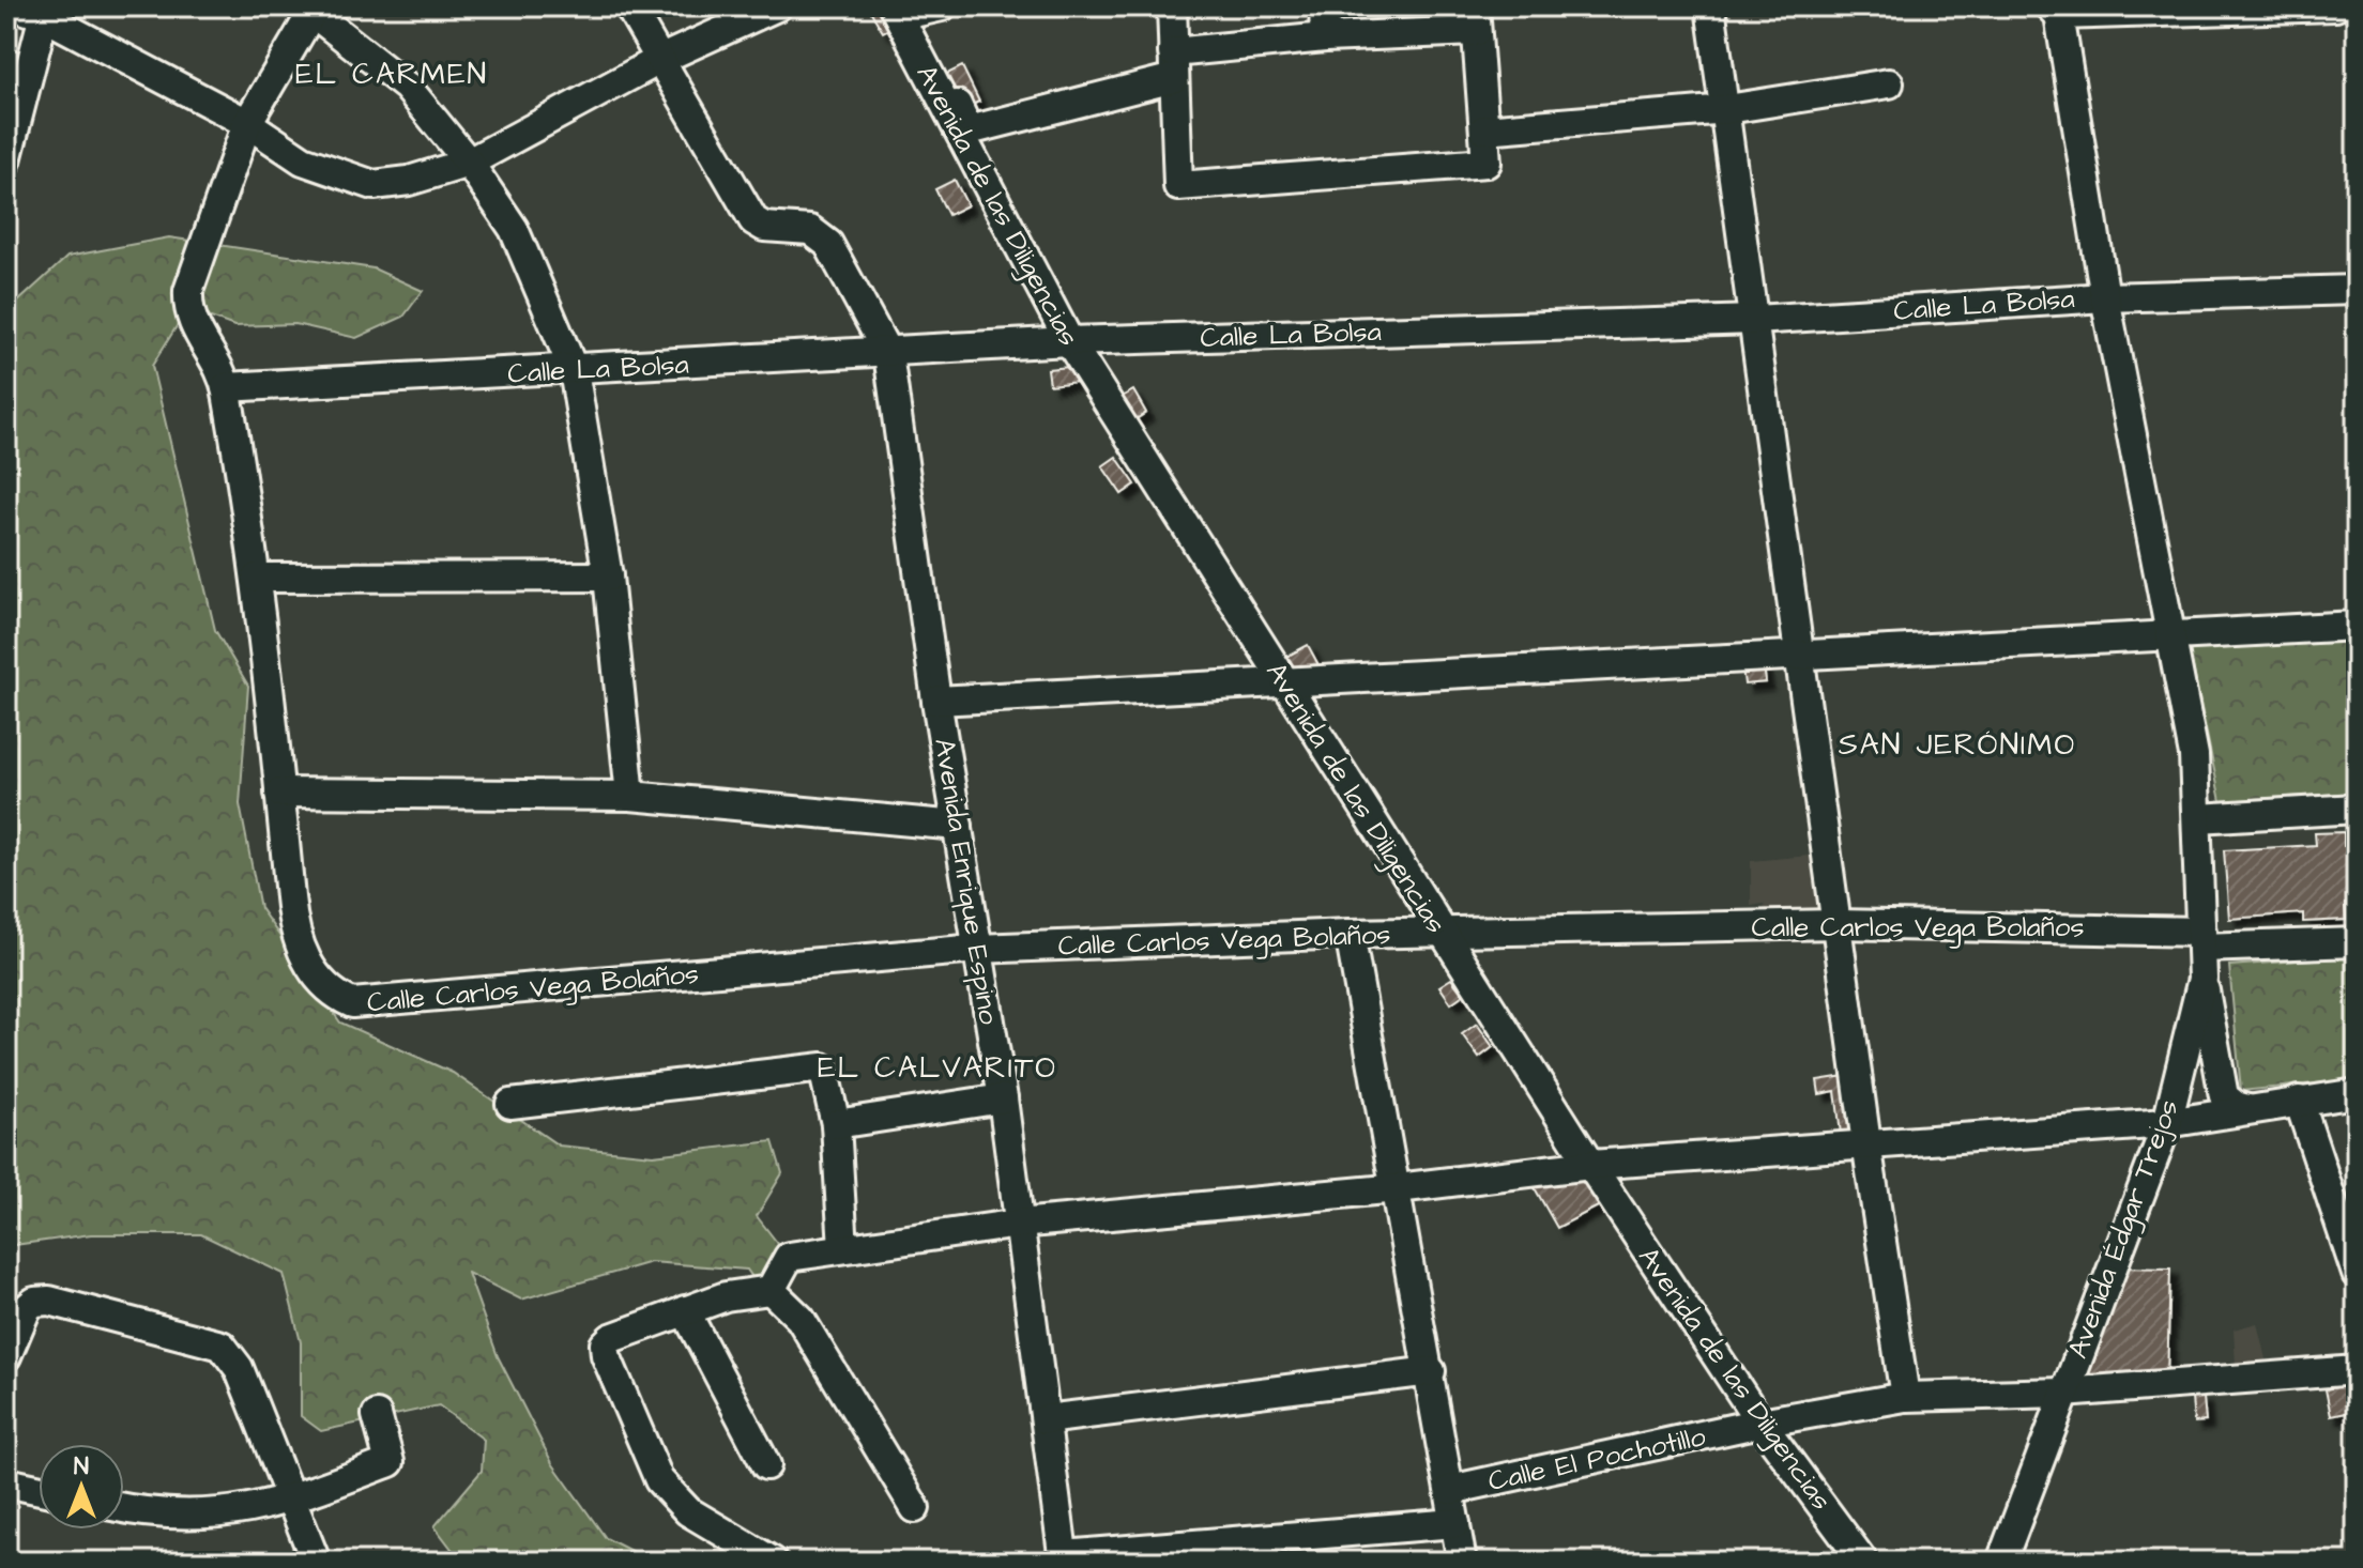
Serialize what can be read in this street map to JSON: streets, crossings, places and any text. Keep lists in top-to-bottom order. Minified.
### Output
{"streets":{"street":["Avenida de las Diligencias","Calle La Bolsa","Avenida Enrique Espino","Calle Carlos Vega Bolaños","Avenida Édgar Trejos","Calle El Pochotillo"]},"crossings":[["Avenida de las Diligencias","Calle La Bolsa"],["Avenida de las Diligencias","Calle Carlos Vega Bolaños"],["Avenida de las Diligencias","Calle El Pochotillo"],["Calle La Bolsa","Avenida Enrique Espino"],["Calle La Bolsa","Avenida Édgar Trejos"],["Avenida Enrique Espino","Calle Carlos Vega Bolaños"],["Calle Carlos Vega Bolaños","Avenida Édgar Trejos"],["Avenida Édgar Trejos","Calle El Pochotillo"]],"districts":["EL CARMEN","SAN JERÓNIMO","EL CALVARITO"],"north":"top"}
